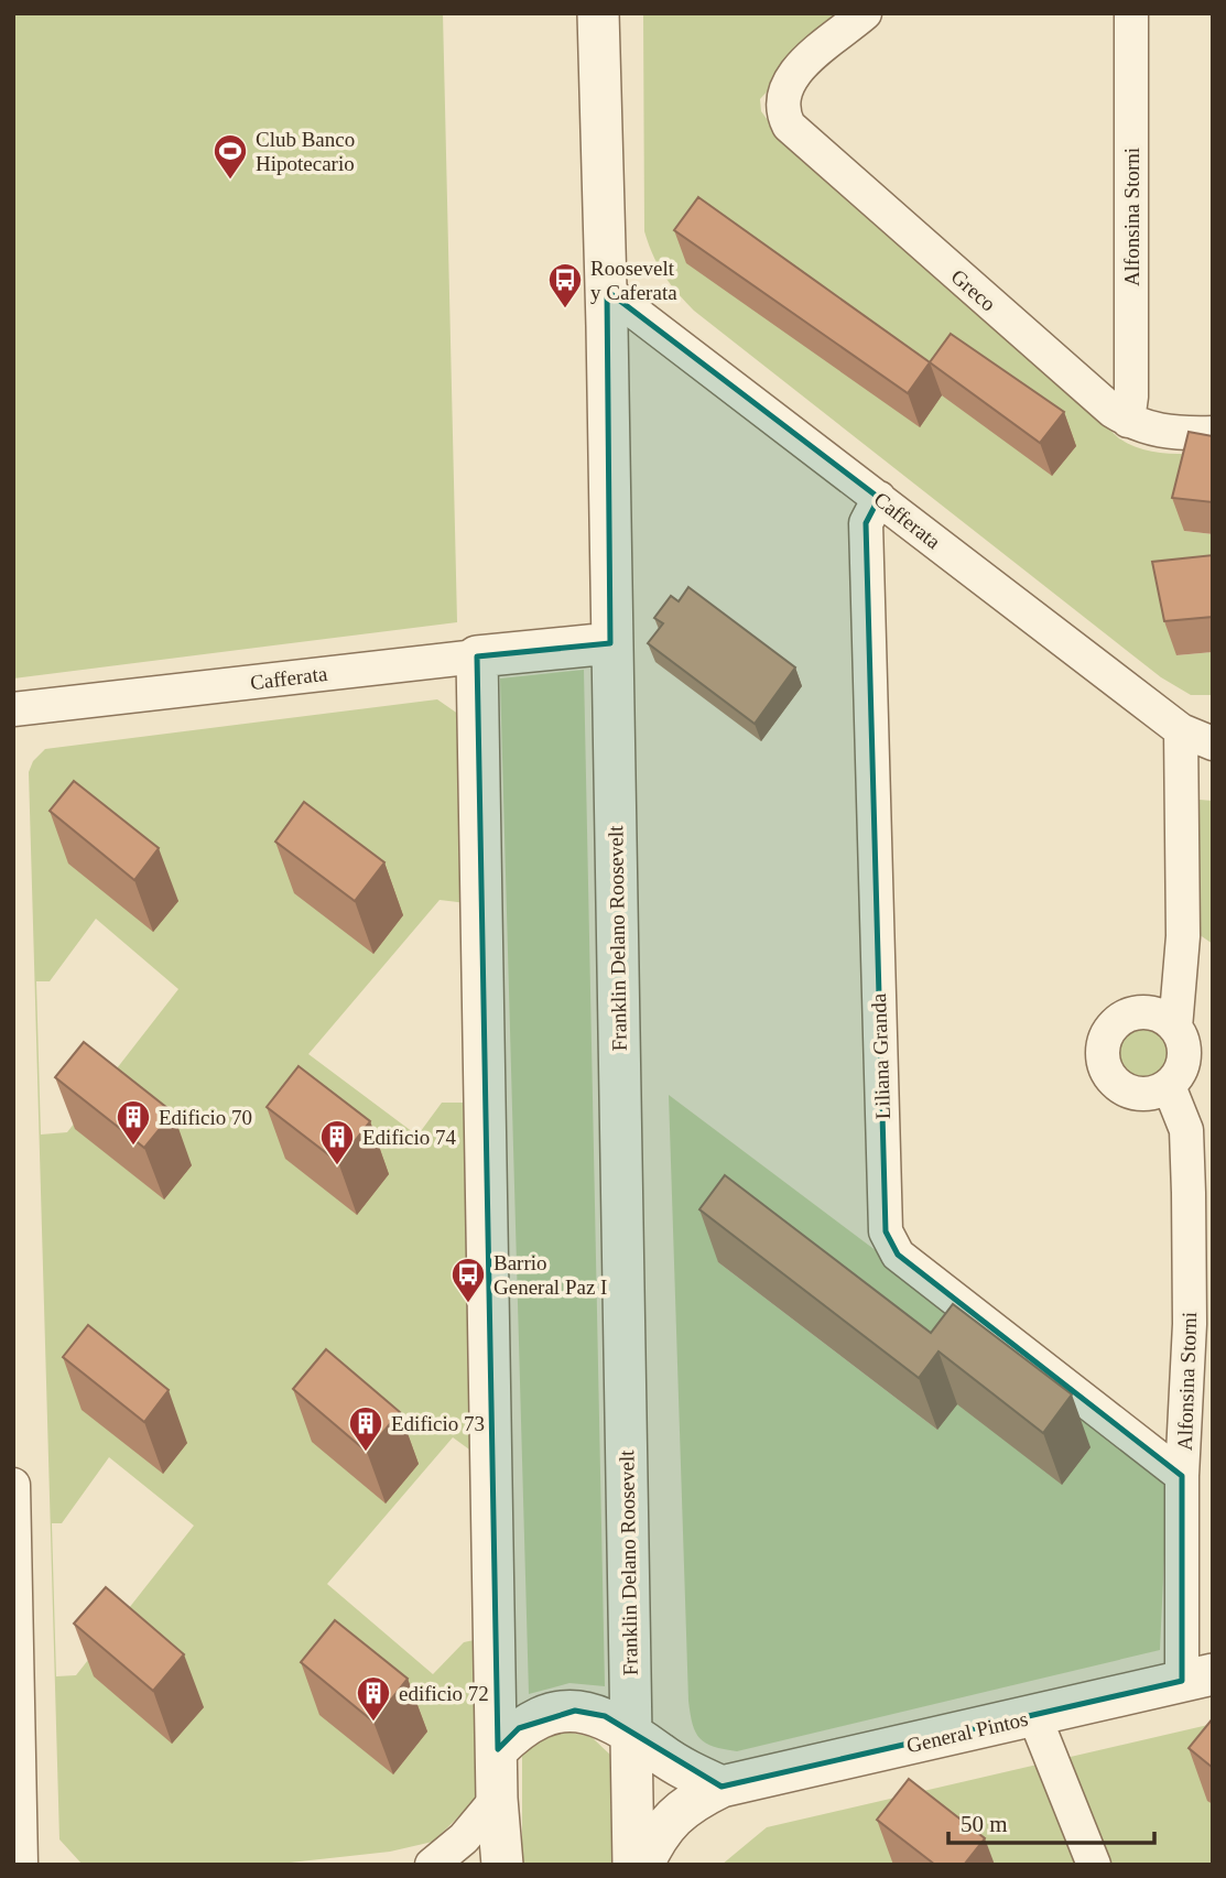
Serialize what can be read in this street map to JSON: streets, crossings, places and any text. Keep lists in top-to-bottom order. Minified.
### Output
{"streets":{"street":["Alfonsina Storni","Greco","Cafferata","Franklin Delano Roosevelt","Liliana Granda","General Pintos"]},"crossings":[["Alfonsina Storni","Greco"],["Alfonsina Storni","Liliana Granda"],["Alfonsina Storni","General Pintos"],["Cafferata","Franklin Delano Roosevelt"],["Cafferata","Liliana Granda"]],"places":{"sports":["Club Banco Hipotecario"],"bus stop":["Roosevelt y Caferata","Barrio General Paz I"],"building":["Edificio 70","Edificio 74","Edificio 73","edificio 72"]},"scale_bar":"50 m"}
